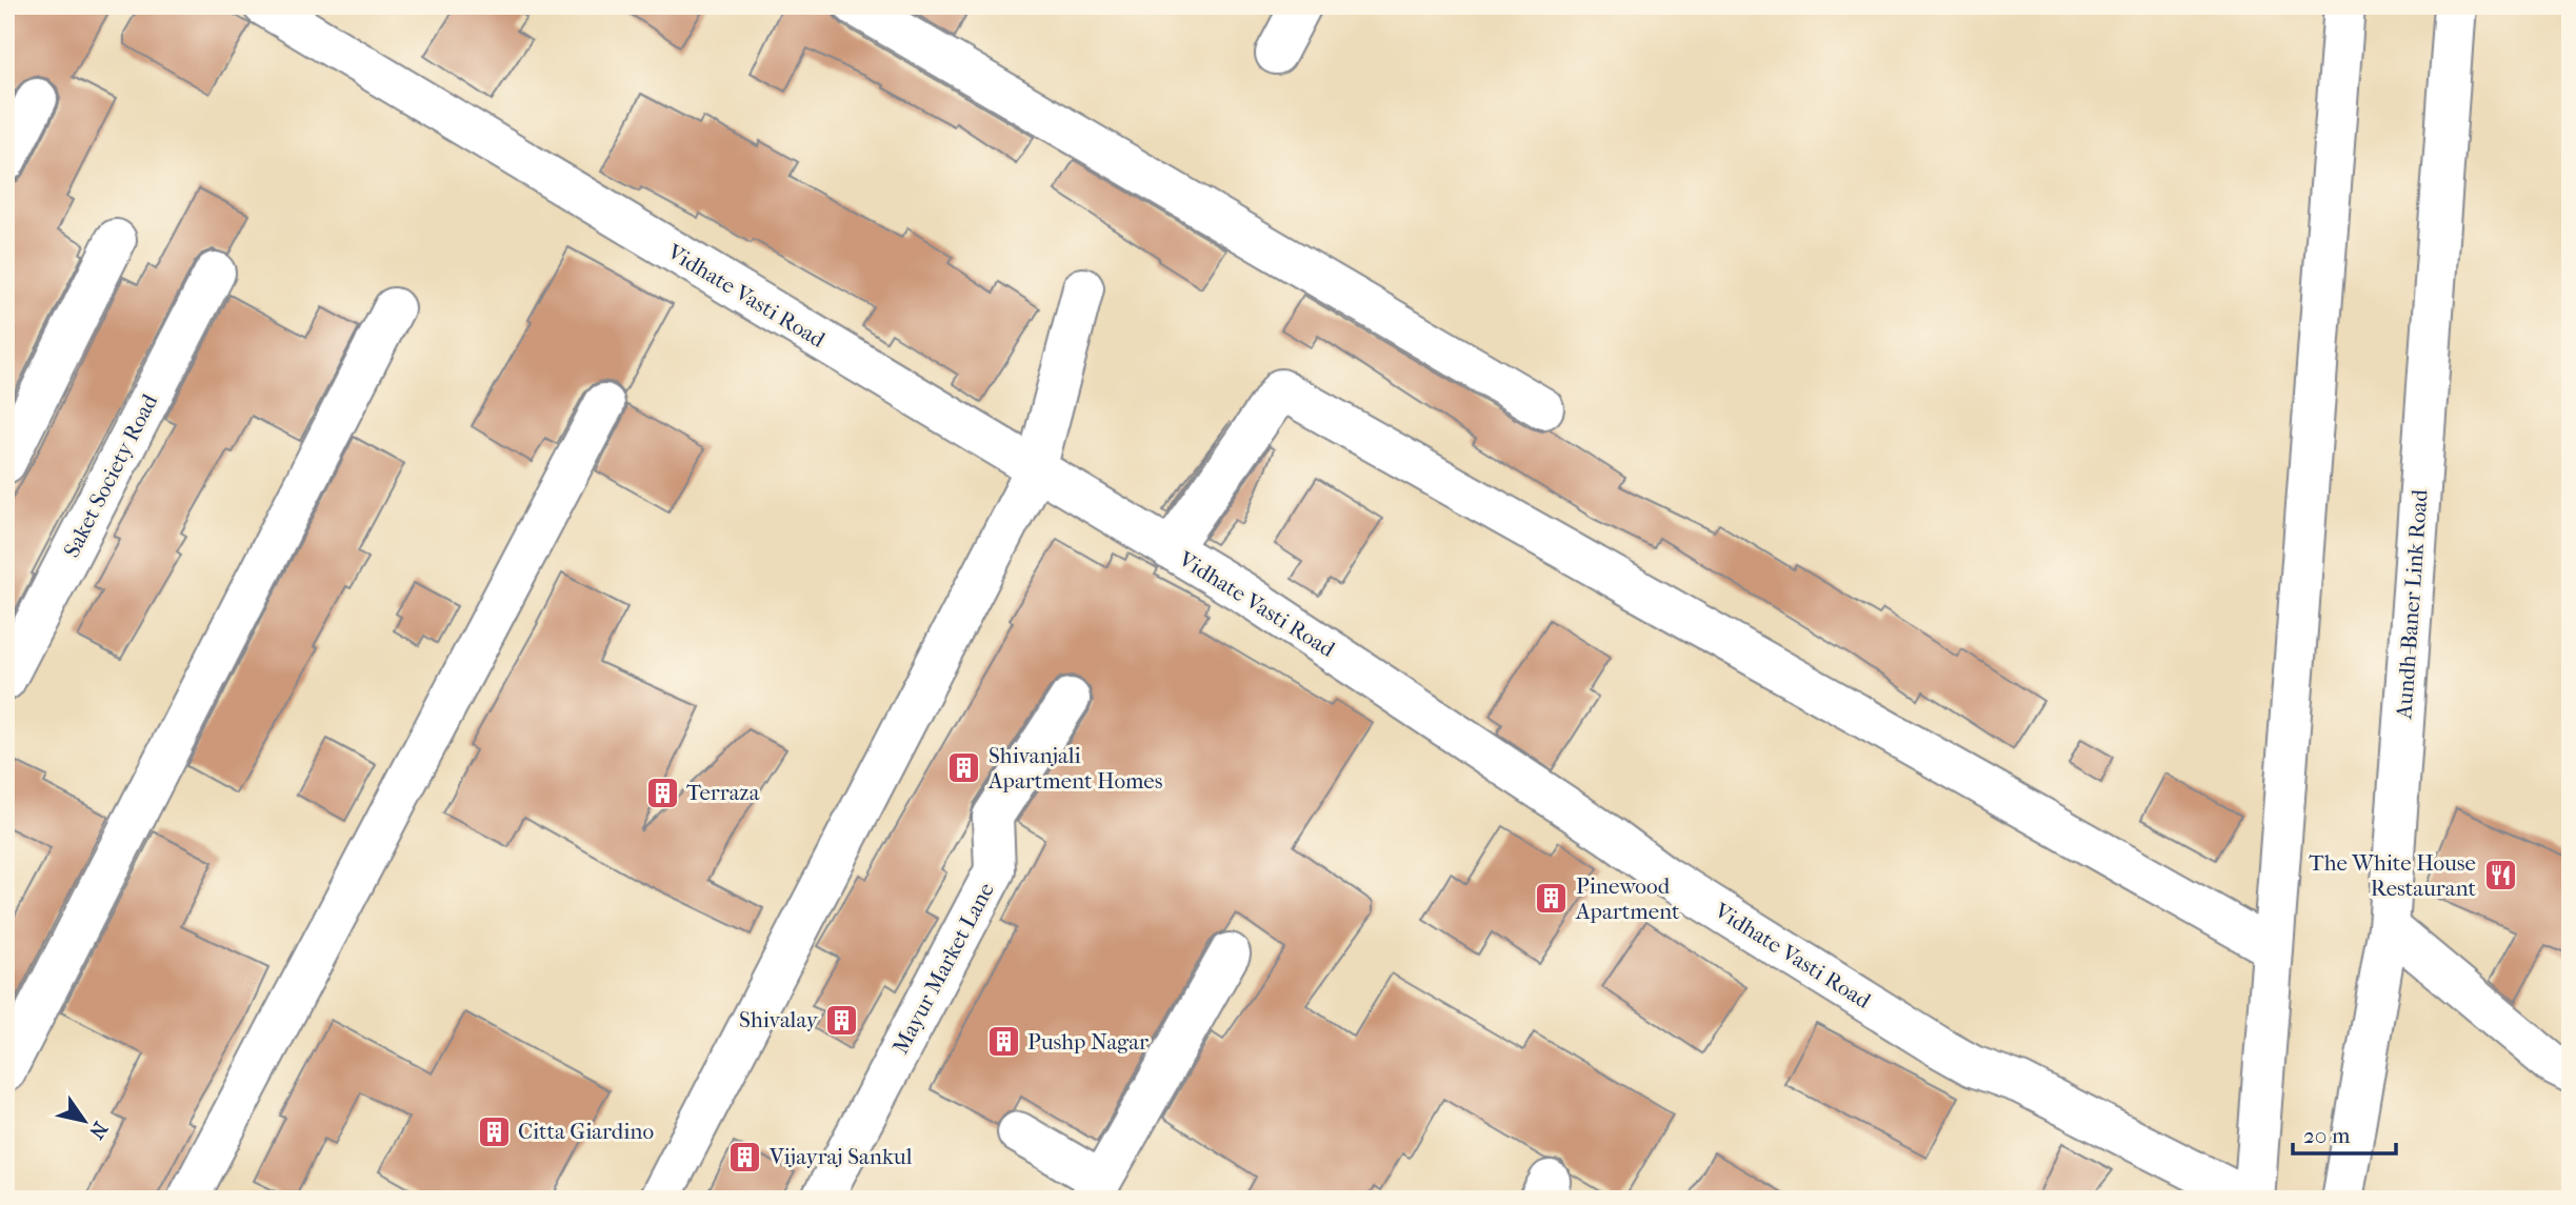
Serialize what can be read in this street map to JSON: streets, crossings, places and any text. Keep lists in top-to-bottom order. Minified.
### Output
{"streets":{"street":["Vidhate Vasti Road","Saket Society Road","Aundh-Baner Link Road","Mayur Market Lane"]},"places":{"building":["Shivanjali Apartment Homes","Terraza","Pinewood Apartment","Shivalay","Pushp Nagar","Citta Giardino","Vijayraj Sankul"],"restaurant":["The White House Restaurant"]},"scale_bar":"20 m","north":"bottom right"}
